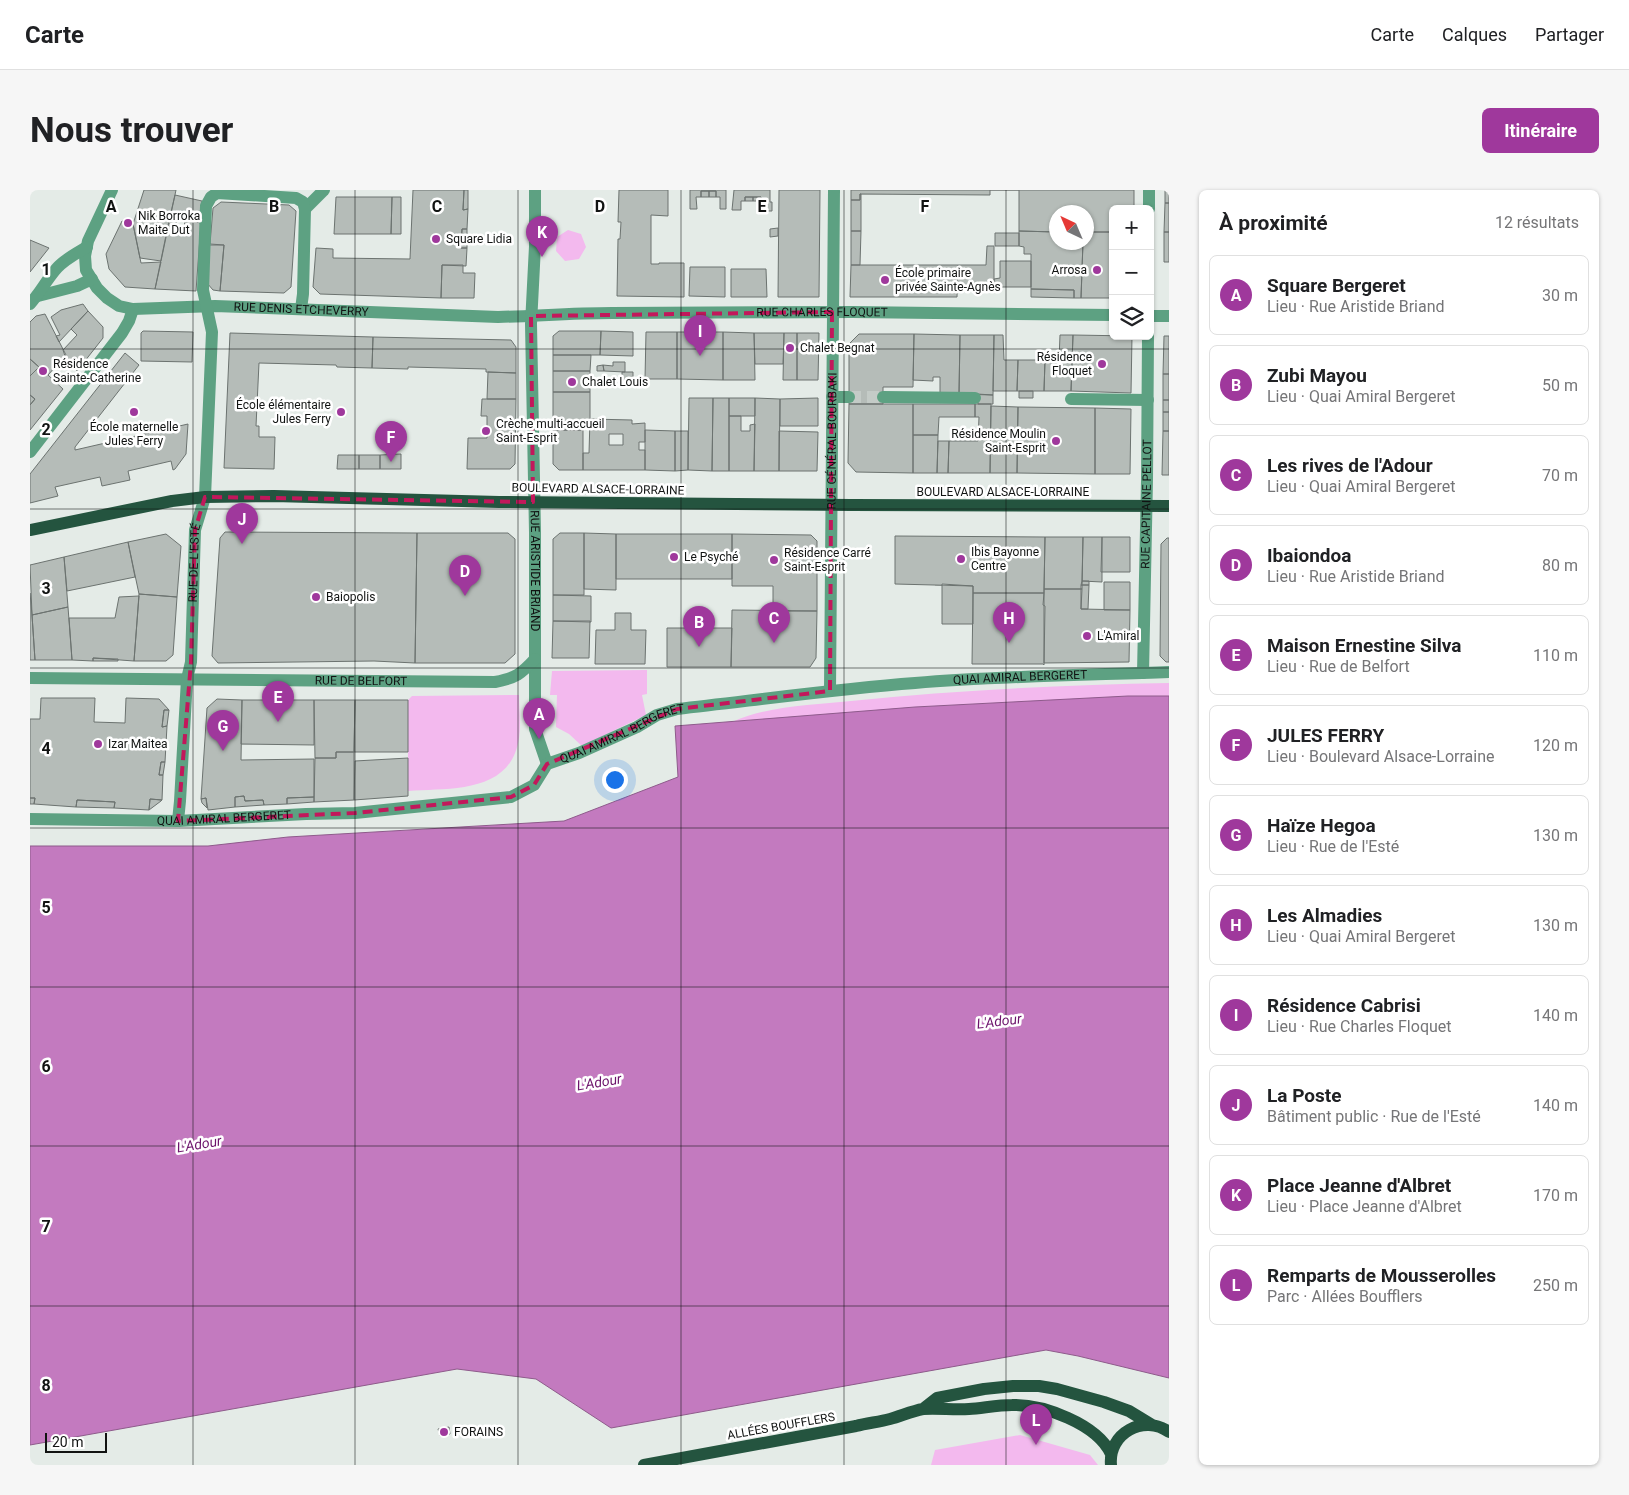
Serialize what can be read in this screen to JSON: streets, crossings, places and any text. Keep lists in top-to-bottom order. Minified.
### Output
{"streets":{"main road":["BOULEVARD ALSACE-LORRAINE","ALLÉES BOUFFLERS"],"street":["RUE DENIS ETCHEVERRY","RUE CHARLES FLOQUET","RUE GÉNÉRAL BOURBAKI","RUE CAPITAINE PELLOT","RUE DE L'ESTÉ","RUE ARISTIDE BRIAND","QUAI AMIRAL BERGERET","RUE DE BELFORT"]},"crossings":[["RUE DENIS ETCHEVERRY","RUE CHARLES FLOQUET"],["RUE DENIS ETCHEVERRY","RUE DE L'ESTÉ"],["RUE DENIS ETCHEVERRY","RUE ARISTIDE BRIAND"],["RUE CHARLES FLOQUET","RUE GÉNÉRAL BOURBAKI"],["RUE CHARLES FLOQUET","RUE ARISTIDE BRIAND"],["RUE GÉNÉRAL BOURBAKI","BOULEVARD ALSACE-LORRAINE"],["RUE GÉNÉRAL BOURBAKI","QUAI AMIRAL BERGERET"],["BOULEVARD ALSACE-LORRAINE","RUE CAPITAINE PELLOT"],["BOULEVARD ALSACE-LORRAINE","RUE DE L'ESTÉ"],["BOULEVARD ALSACE-LORRAINE","RUE ARISTIDE BRIAND"],["RUE CAPITAINE PELLOT","QUAI AMIRAL BERGERET"],["RUE DE L'ESTÉ","QUAI AMIRAL BERGERET"],["RUE DE L'ESTÉ","RUE DE BELFORT"],["RUE ARISTIDE BRIAND","QUAI AMIRAL BERGERET"],["RUE ARISTIDE BRIAND","RUE DE BELFORT"]],"water":["L'Adour"],"places":["Nik Borroka Maite Dut","Square Lidia","Arrosa","École primaire privée Sainte-Agnès","Chalet Begnat","Résidence Floquet","Résidence Sainte-Catherine","Chalet Louis","École maternelle Jules Ferry","École élémentaire Jules Ferry","Crèche multi-accueil Saint-Esprit","Résidence Moulin Saint-Esprit","Le Psyché","Ibis Bayonne Centre","Résidence Carré Saint-Esprit","Baiopolis","L'Amiral","Izar Maitea","FORAINS"],"scale_bar":"20 m","north":"top left","page":{"header":"Carte","nav":["Carte","Calques","Partager"],"buttons":"Itinéraire","title":"Nous trouver","heading":["À proximité","12 résultats"],"map_buttons":["+","−"],"pins":["K","I","F","J","D","C","H","B","E","A","G","L"],"list":[{"mark":"A","name":"Square Bergeret","note":"Lieu · Rue Aristide Briand","value":"30 m"},{"mark":"B","name":"Zubi Mayou","note":"Lieu · Quai Amiral Bergeret","value":"50 m"},{"mark":"C","name":"Les rives de l'Adour","note":"Lieu · Quai Amiral Bergeret","value":"70 m"},{"mark":"D","name":"Ibaiondoa","note":"Lieu · Rue Aristide Briand","value":"80 m"},{"mark":"E","name":"Maison Ernestine Silva","note":"Lieu · Rue de Belfort","value":"110 m"},{"mark":"F","name":"JULES FERRY","note":"Lieu · Boulevard Alsace-Lorraine","value":"120 m"},{"mark":"G","name":"Haïze Hegoa","note":"Lieu · Rue de l'Esté","value":"130 m"},{"mark":"H","name":"Les Almadies","note":"Lieu · Quai Amiral Bergeret","value":"130 m"},{"mark":"I","name":"Résidence Cabrisi","note":"Lieu · Rue Charles Floquet","value":"140 m"},{"mark":"J","name":"La Poste","note":"Bâtiment public · Rue de l'Esté","value":"140 m"},{"mark":"K","name":"Place Jeanne d'Albret","note":"Lieu · Place Jeanne d'Albret","value":"170 m"},{"mark":"L","name":"Remparts de Mousserolles","note":"Parc · Allées Boufflers","value":"250 m"}],"scale":"20 m"},"grid":{"columns":["A","B","C","D","E","F"],"rows":["1","2","3","4","5","6","7","8"]}}
